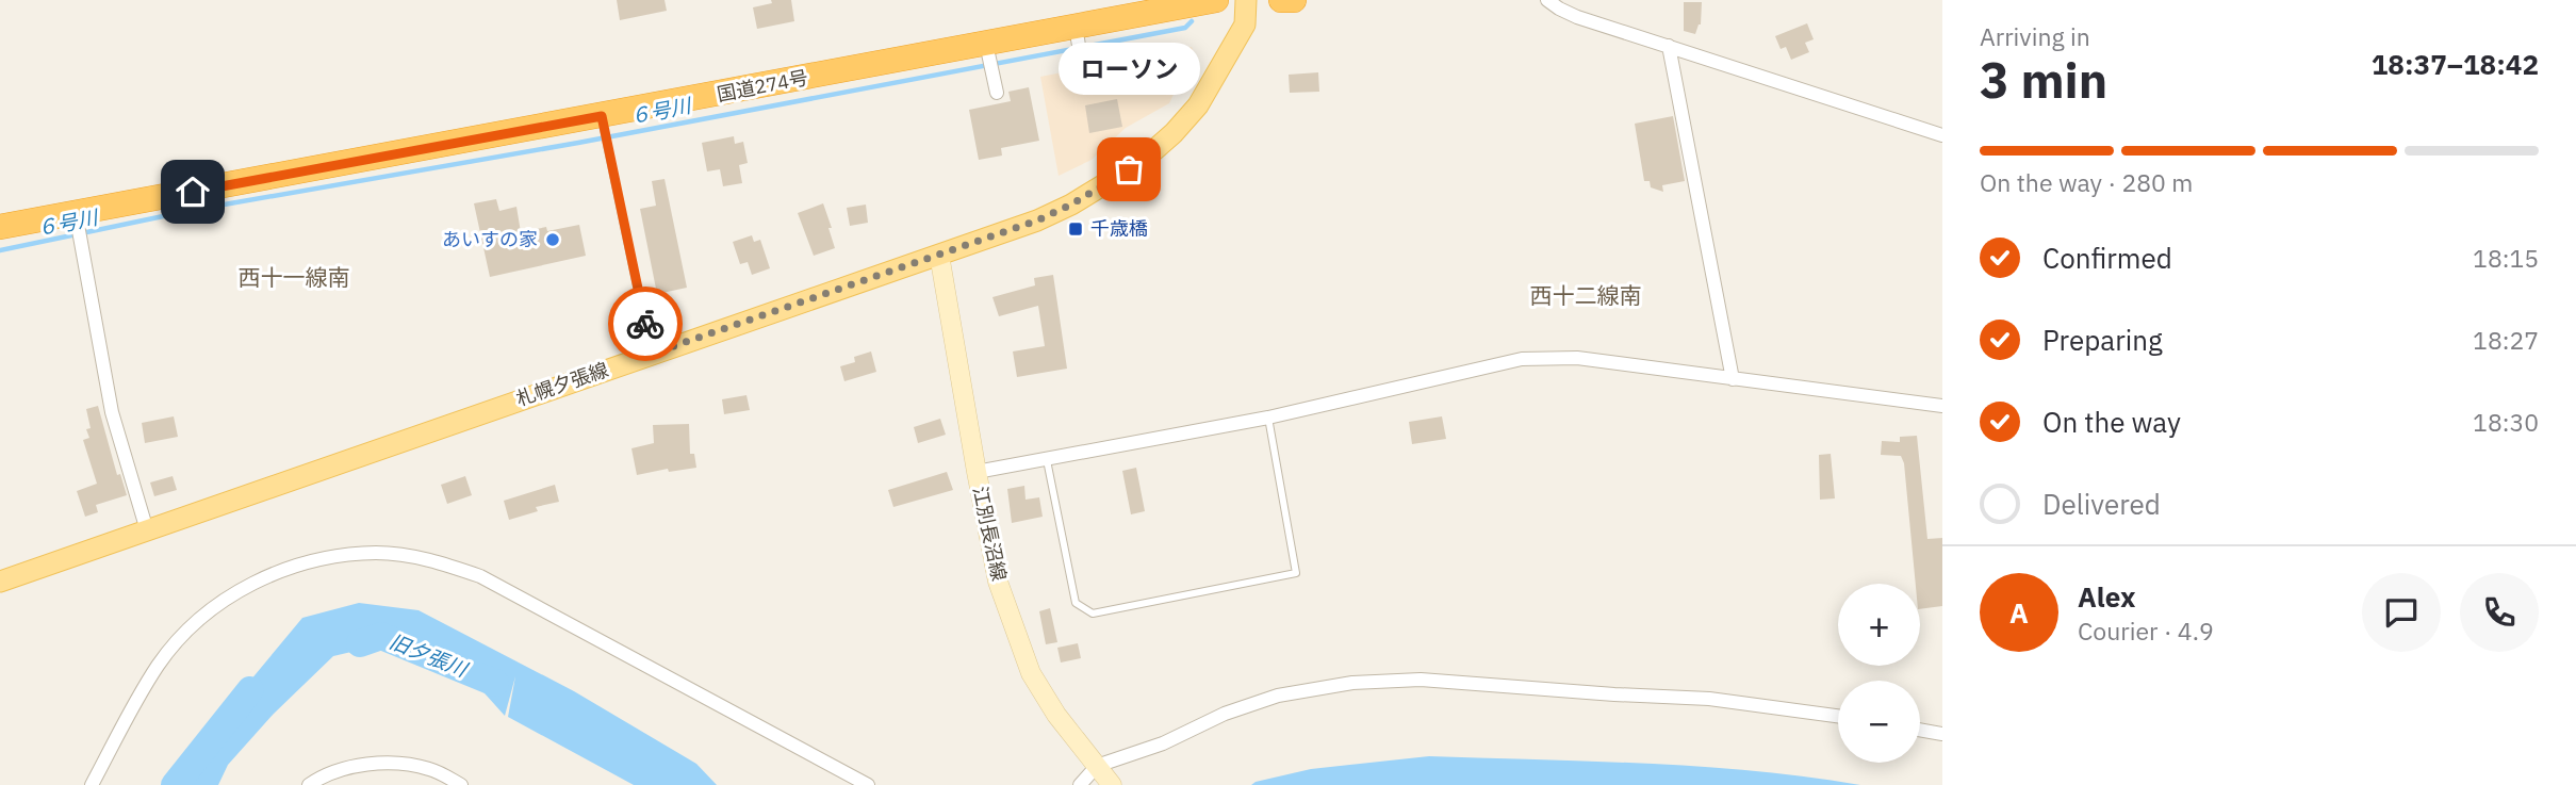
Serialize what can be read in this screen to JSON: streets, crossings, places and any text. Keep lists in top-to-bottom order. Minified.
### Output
{"streets":{"highway":["国道274号"],"main road":["札幌夕張線","江別長沼線"]},"crossings":[["札幌夕張線","江別長沼線"]],"districts":["西十一線南","西十二線南"],"water":["６号川","旧夕張川"],"places":{"other":["ローソン","あいすの家"],"transit":["千歳橋"]},"page":{"heading":["3 min","Arriving in","18:37–18:42"],"panel":["Alex","Courier · 4.9"],"bubble":"ローソン","bar":"On the way · 280 m","list":[["Confirmed","18:15"],["Preparing","18:27"],["On the way","18:30"],"Delivered"],"round":"A","map_buttons":["+","−"]}}
